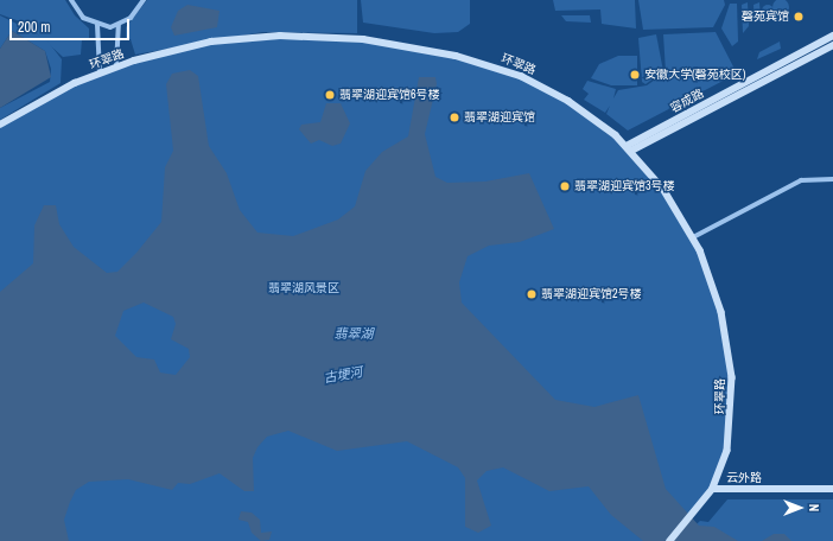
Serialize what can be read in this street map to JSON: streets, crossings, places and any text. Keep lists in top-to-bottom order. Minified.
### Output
{"streets":{"street":["环翠路","容成路","云外路"]},"crossings":[["环翠路","容成路"],["环翠路","云外路"]],"water":["翡翠湖","古埂河"],"parks":["翡翠湖风景区"],"places":["磬苑宾馆","安徽大学(磬苑校区)","翡翠湖迎宾馆6号楼","翡翠湖迎宾馆","翡翠湖迎宾馆3号楼","翡翠湖迎宾馆2号楼"],"scale_bar":"200 m","north":"right"}
